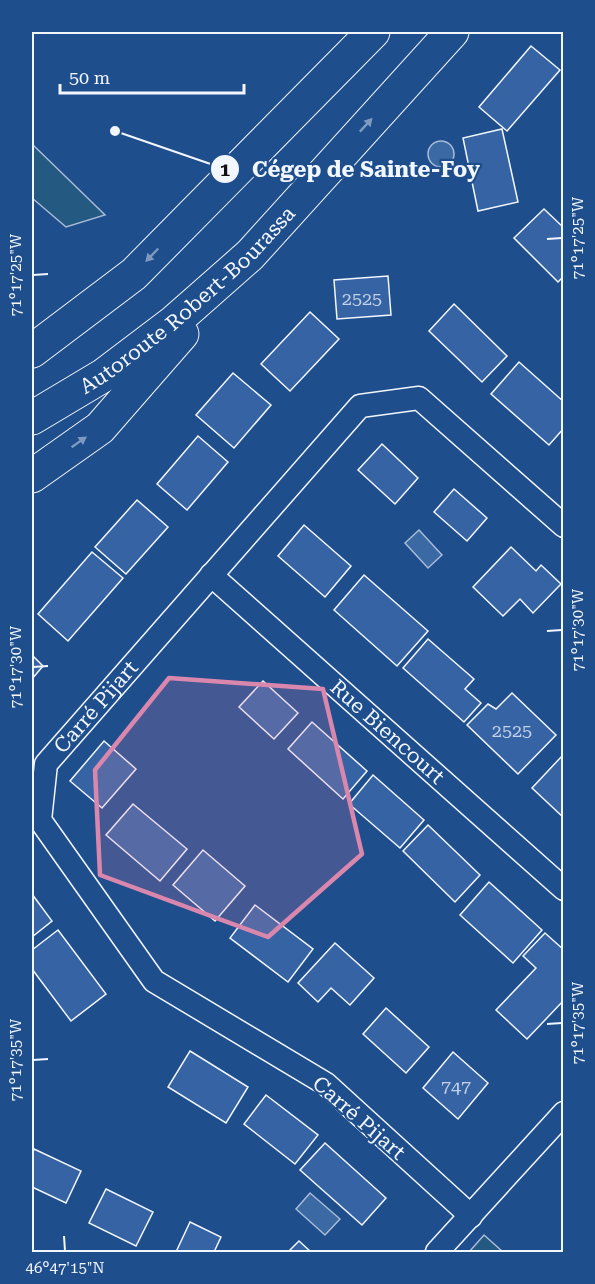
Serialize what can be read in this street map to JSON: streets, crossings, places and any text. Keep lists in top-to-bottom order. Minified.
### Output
{"streets":{"highway":["Autoroute Robert-Bourassa"],"street":["Carré Pijart","Rue Biencourt"]},"crossings":[["Carré Pijart","Rue Biencourt"]],"places":["Cégep de Sainte-Foy"],"house_numbers":["2525","2525","747"],"scale_bar":"50 m","coordinates":["71°17'25\"W","71°17'30\"W","71°17'35\"W","46°47'15\"N"]}
